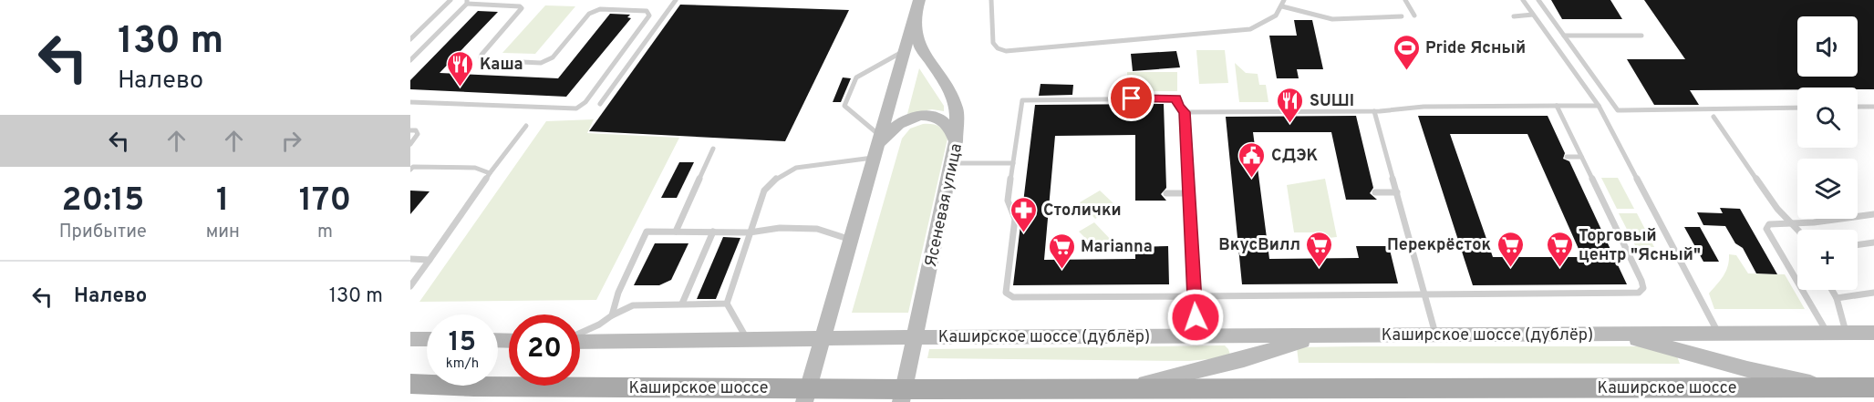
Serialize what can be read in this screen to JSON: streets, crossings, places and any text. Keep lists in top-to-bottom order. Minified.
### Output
{"streets":{"main road":["Ясеневая улица","Каширское шоссе (дублёр)","Каширское шоссе"]},"crossings":[["Ясеневая улица","Каширское шоссе (дублёр)"],["Ясеневая улица","Каширское шоссе"]],"places":{"sports":["Pride Ясный"],"restaurant":["Каша","SUШI"],"public building":["СДЭК"],"pharmacy":["Столички"],"supermarket":["ВкусВилл","Перекрёсток","Торговый центр \"Ясный\"","Marianna"]},"page":{"turn":["130 m","Налево"],"map_buttons":"+","eta":["20:15","Прибытие","1","мин","170","m"],"list":[{"name":"Налево","value":"130 m"}],"speed":"15 km/h","limit":"20"}}
